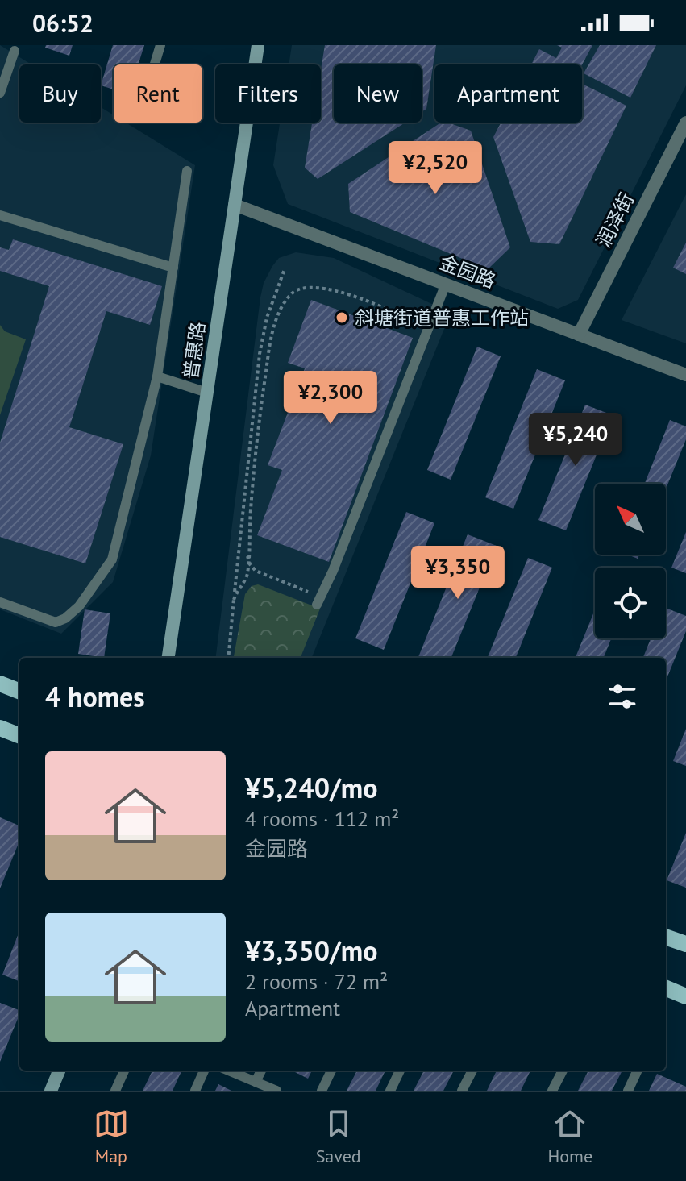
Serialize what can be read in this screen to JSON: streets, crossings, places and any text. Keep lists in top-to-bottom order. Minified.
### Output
{"streets":{"main road":["普惠路"],"street":["润泽街","金园路"]},"crossings":[["润泽街","金园路"],["金园路","普惠路"]],"places":["斜塘街道普惠工作站"],"north":"top left","page":{"status":"06:52","chip":["Buy","Rent","Filters","New","Apartment"],"price":["¥2,520","¥2,300","¥5,240","¥3,350"],"heading":"4 homes","list":[{"name":"¥5,240/mo","note":"4 rooms · 112 m² · 金园路"},{"name":"¥3,350/mo","note":"2 rooms · 72 m² · Apartment"}],"tabs":["Map","Saved","Home"]}}
